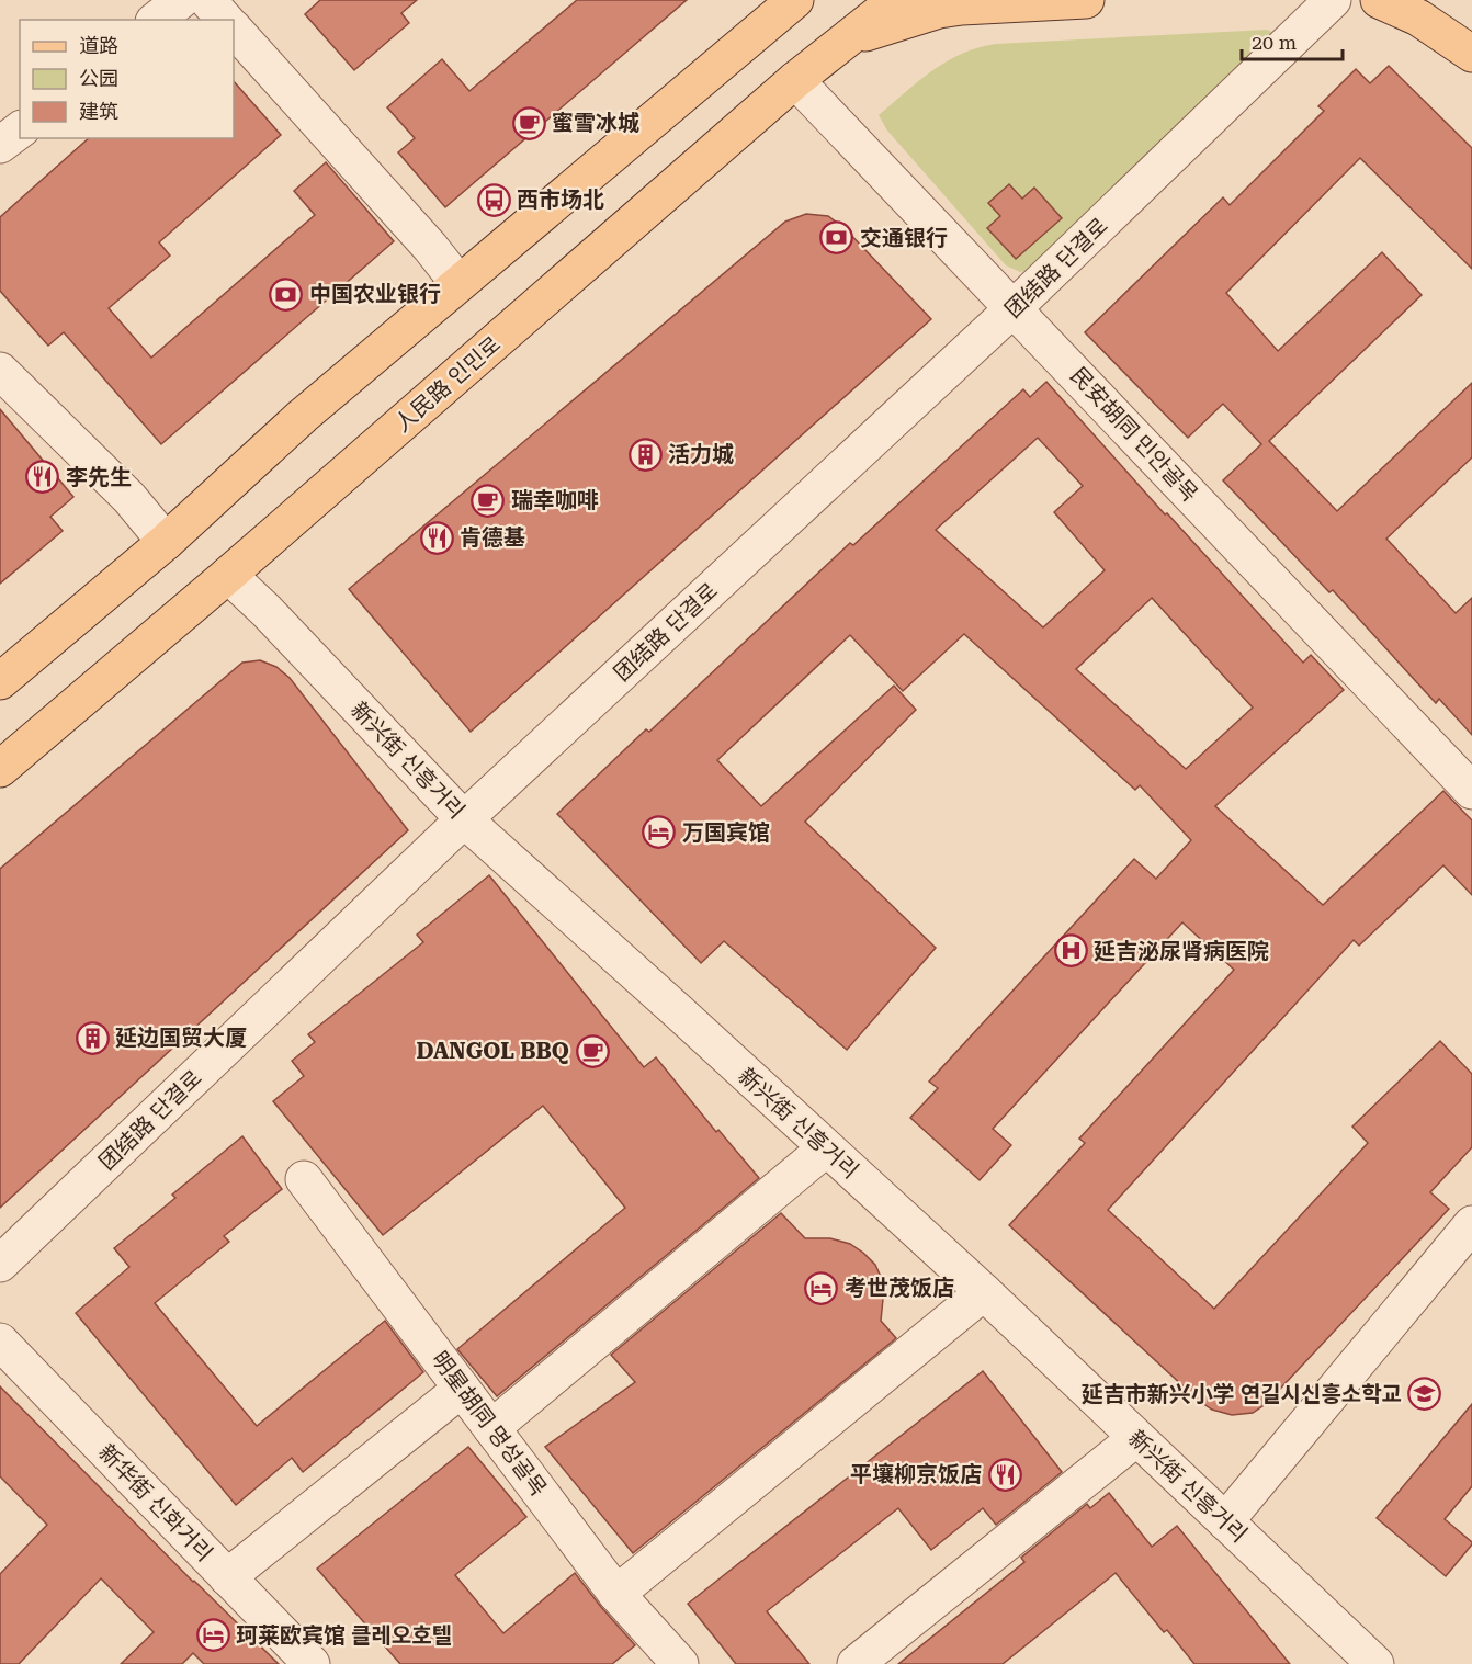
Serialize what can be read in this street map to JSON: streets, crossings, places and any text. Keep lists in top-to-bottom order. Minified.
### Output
{"streets":{"main road":["人民路 인민로"],"street":["团结路 단결로","民安胡同 민안골목","新兴街 신흥거리","明星胡同 명성골목","新华街 신화거리"]},"crossings":[["团结路 단결로","民安胡同 민안골목"],["团结路 단결로","新兴街 신흥거리"],["人民路 인민로","民安胡同 민안골목"],["人民路 인민로","新兴街 신흥거리"]],"places":{"cafe":["蜜雪冰城","瑞幸咖啡","DANGOL BBQ"],"bus stop":["西市场北"],"bank":["交通银行","中国农业银行"],"building":["活力城","延边国贸大厦"],"restaurant":["李先生","肯德基","平壤柳京饭店"],"hotel":["万国宾馆","考世茂饭店","珂莱欧宾馆 클레오호텔"],"hospital":["延吉泌尿肾病医院"],"school or university":["延吉市新兴小学 연길시신흥소학교"]},"legend":["道路","公园","建筑"],"scale_bar":"20 m"}
